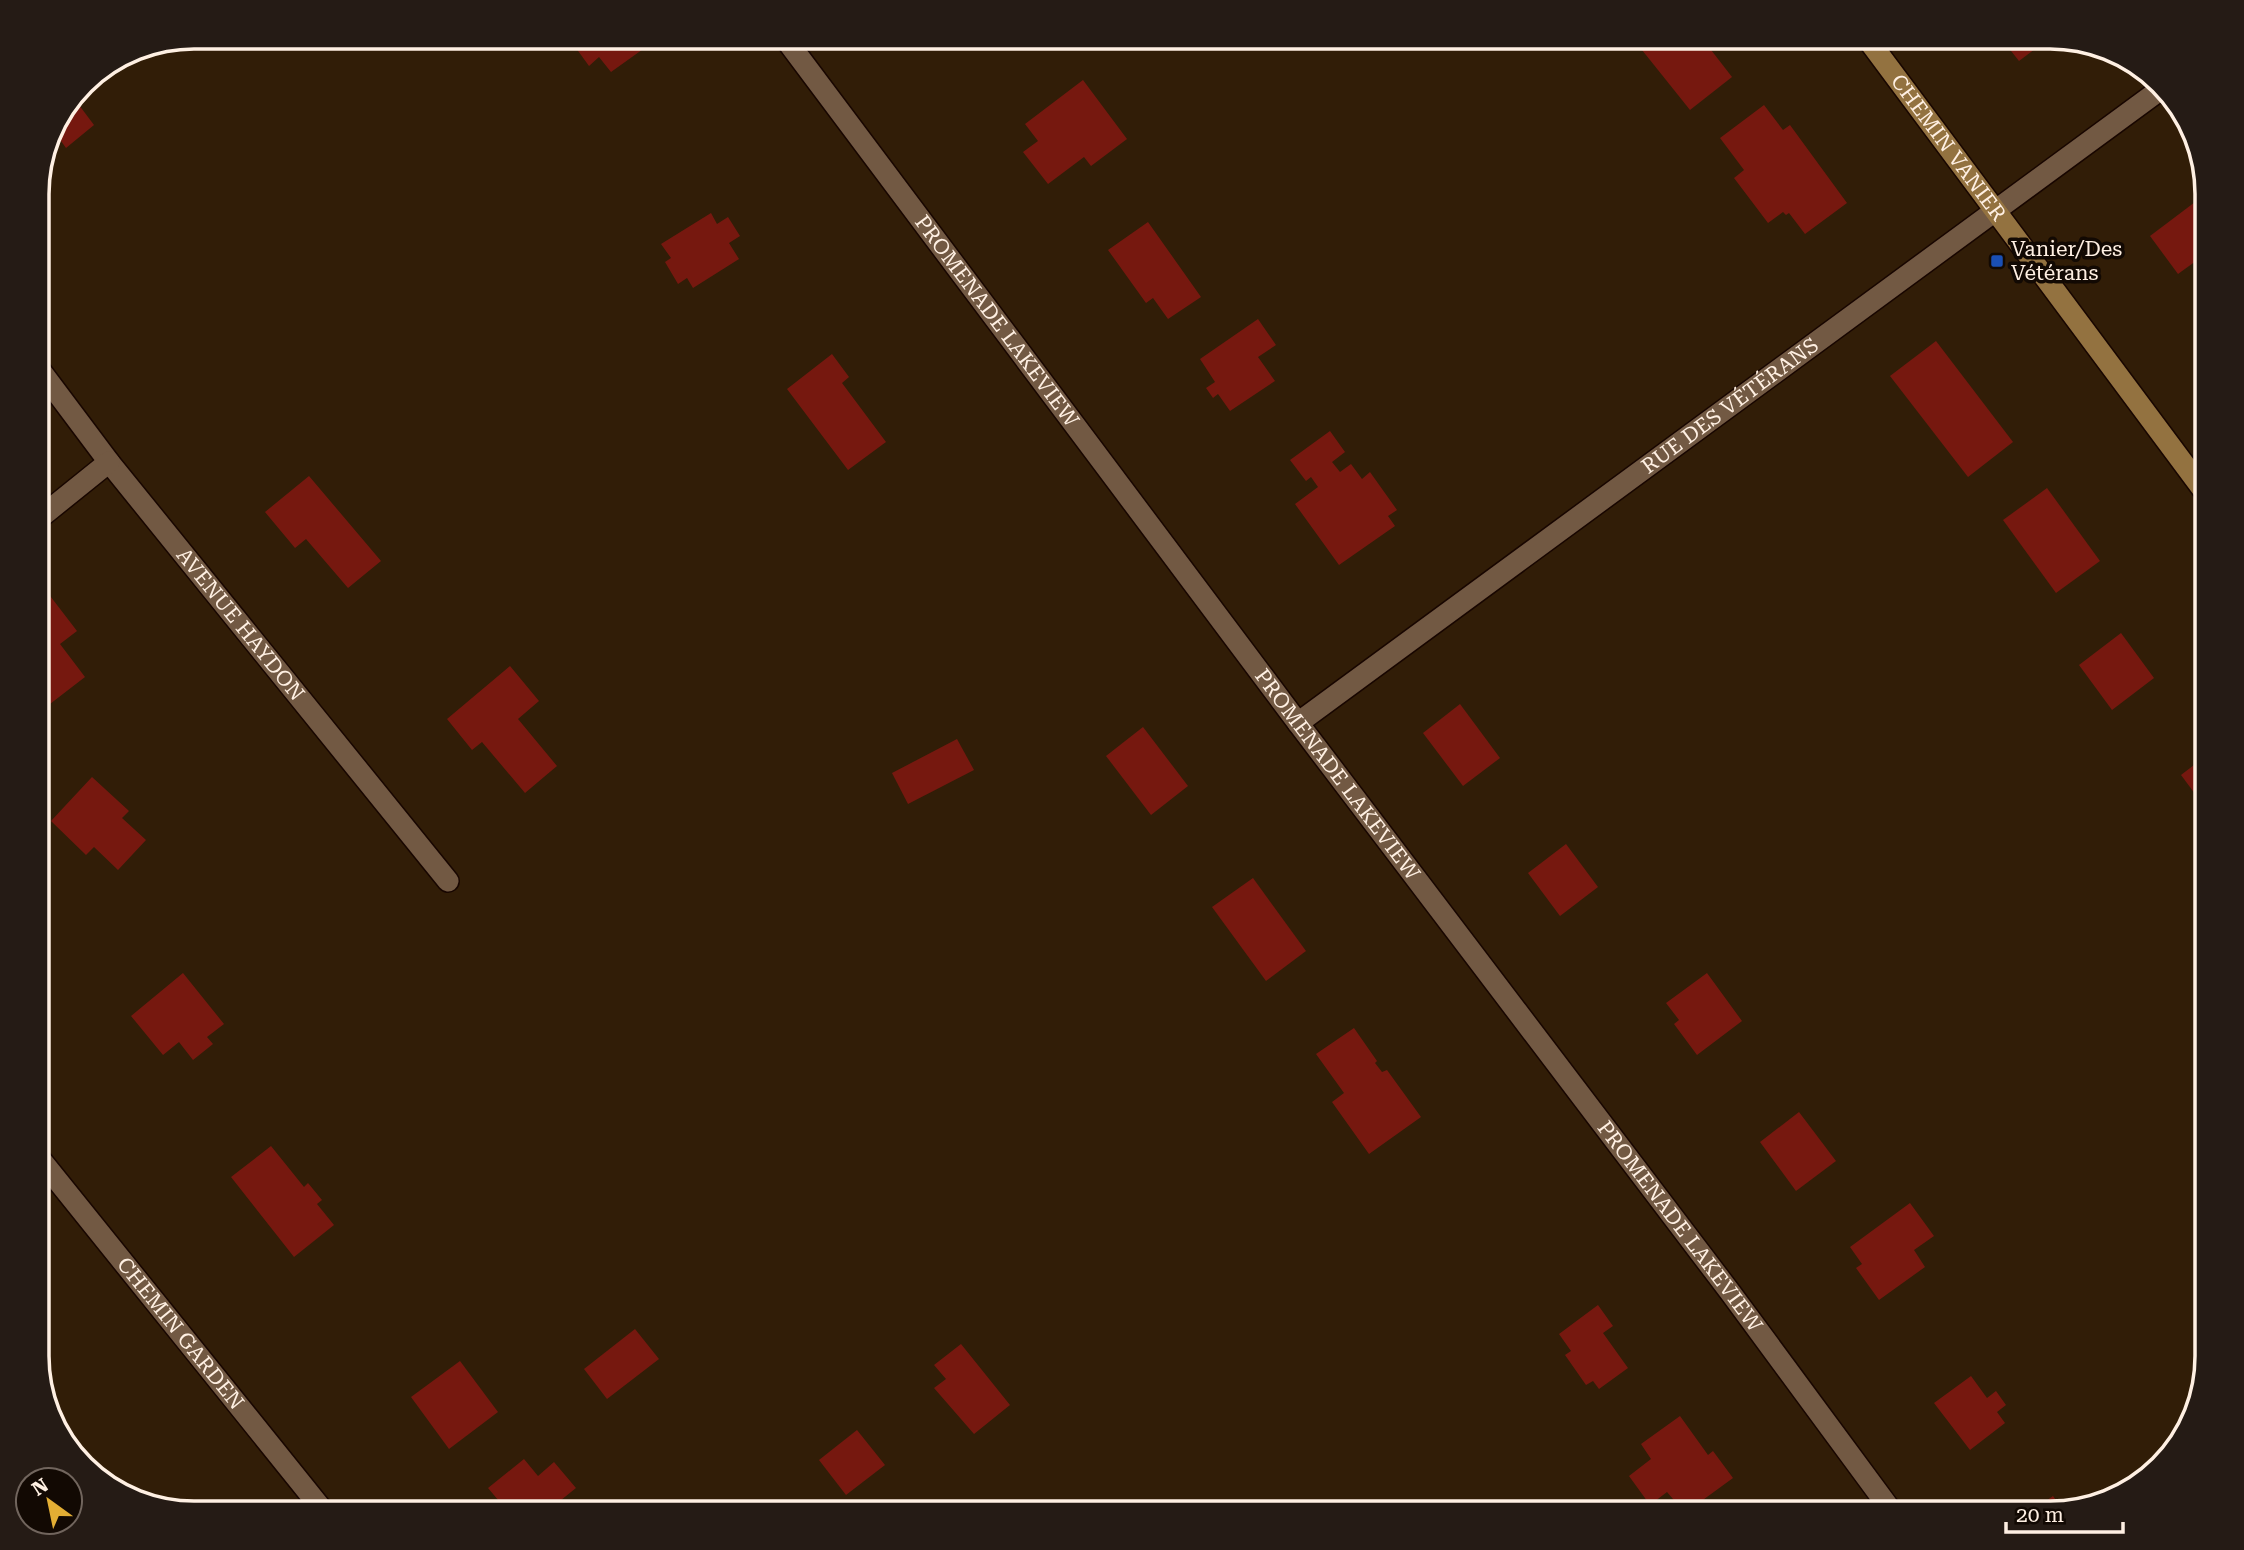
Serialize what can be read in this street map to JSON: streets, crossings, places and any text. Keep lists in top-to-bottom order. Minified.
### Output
{"streets":{"street":["CHEMIN VANIER","PROMENADE LAKEVIEW","RUE DES VÉTÉRANS","AVENUE HAYDON","CHEMIN GARDEN"]},"crossings":[["CHEMIN VANIER","RUE DES VÉTÉRANS"],["PROMENADE LAKEVIEW","RUE DES VÉTÉRANS"]],"places":{"transit":["Vanier/Des Vétérans"]},"scale_bar":"20 m","north":"top left"}
